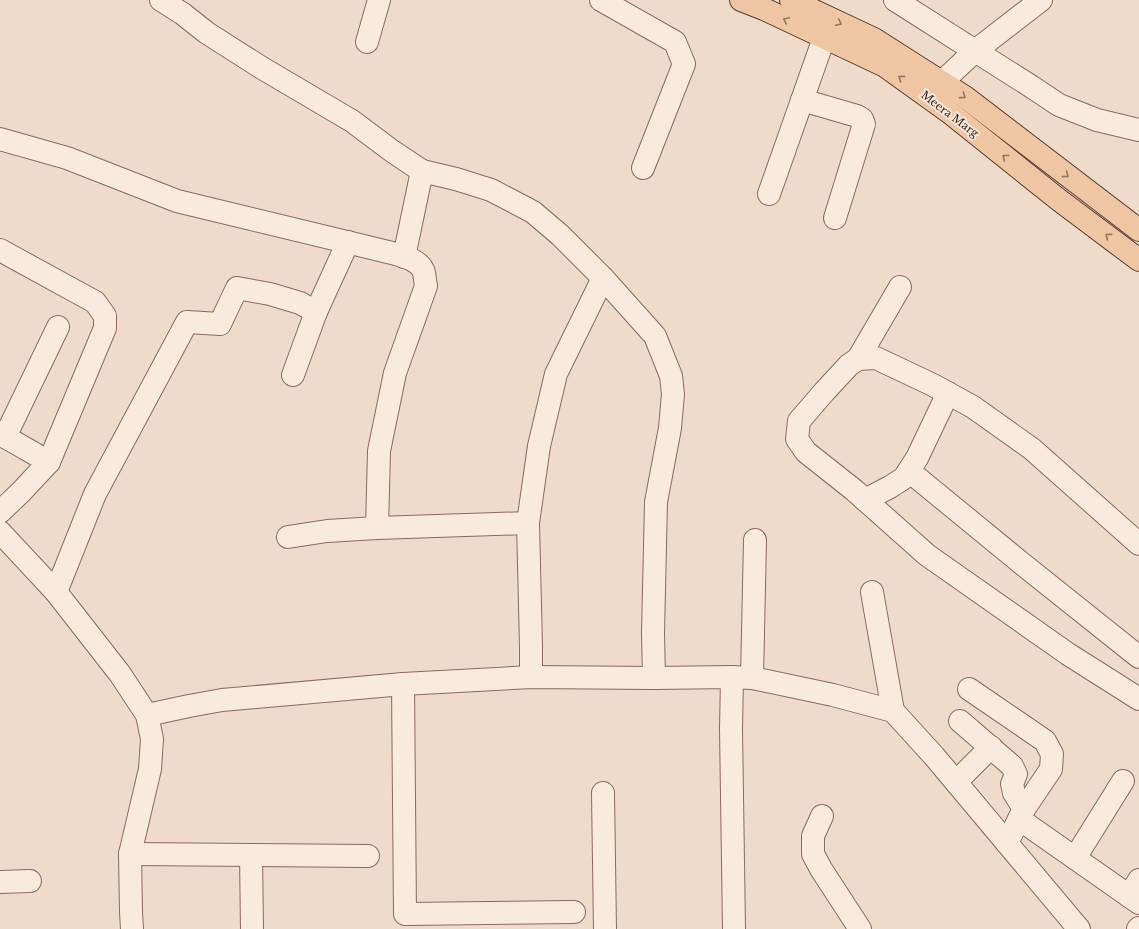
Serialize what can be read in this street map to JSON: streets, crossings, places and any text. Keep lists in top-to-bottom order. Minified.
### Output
{"streets":{"main road":["Meera Marg"]}}
